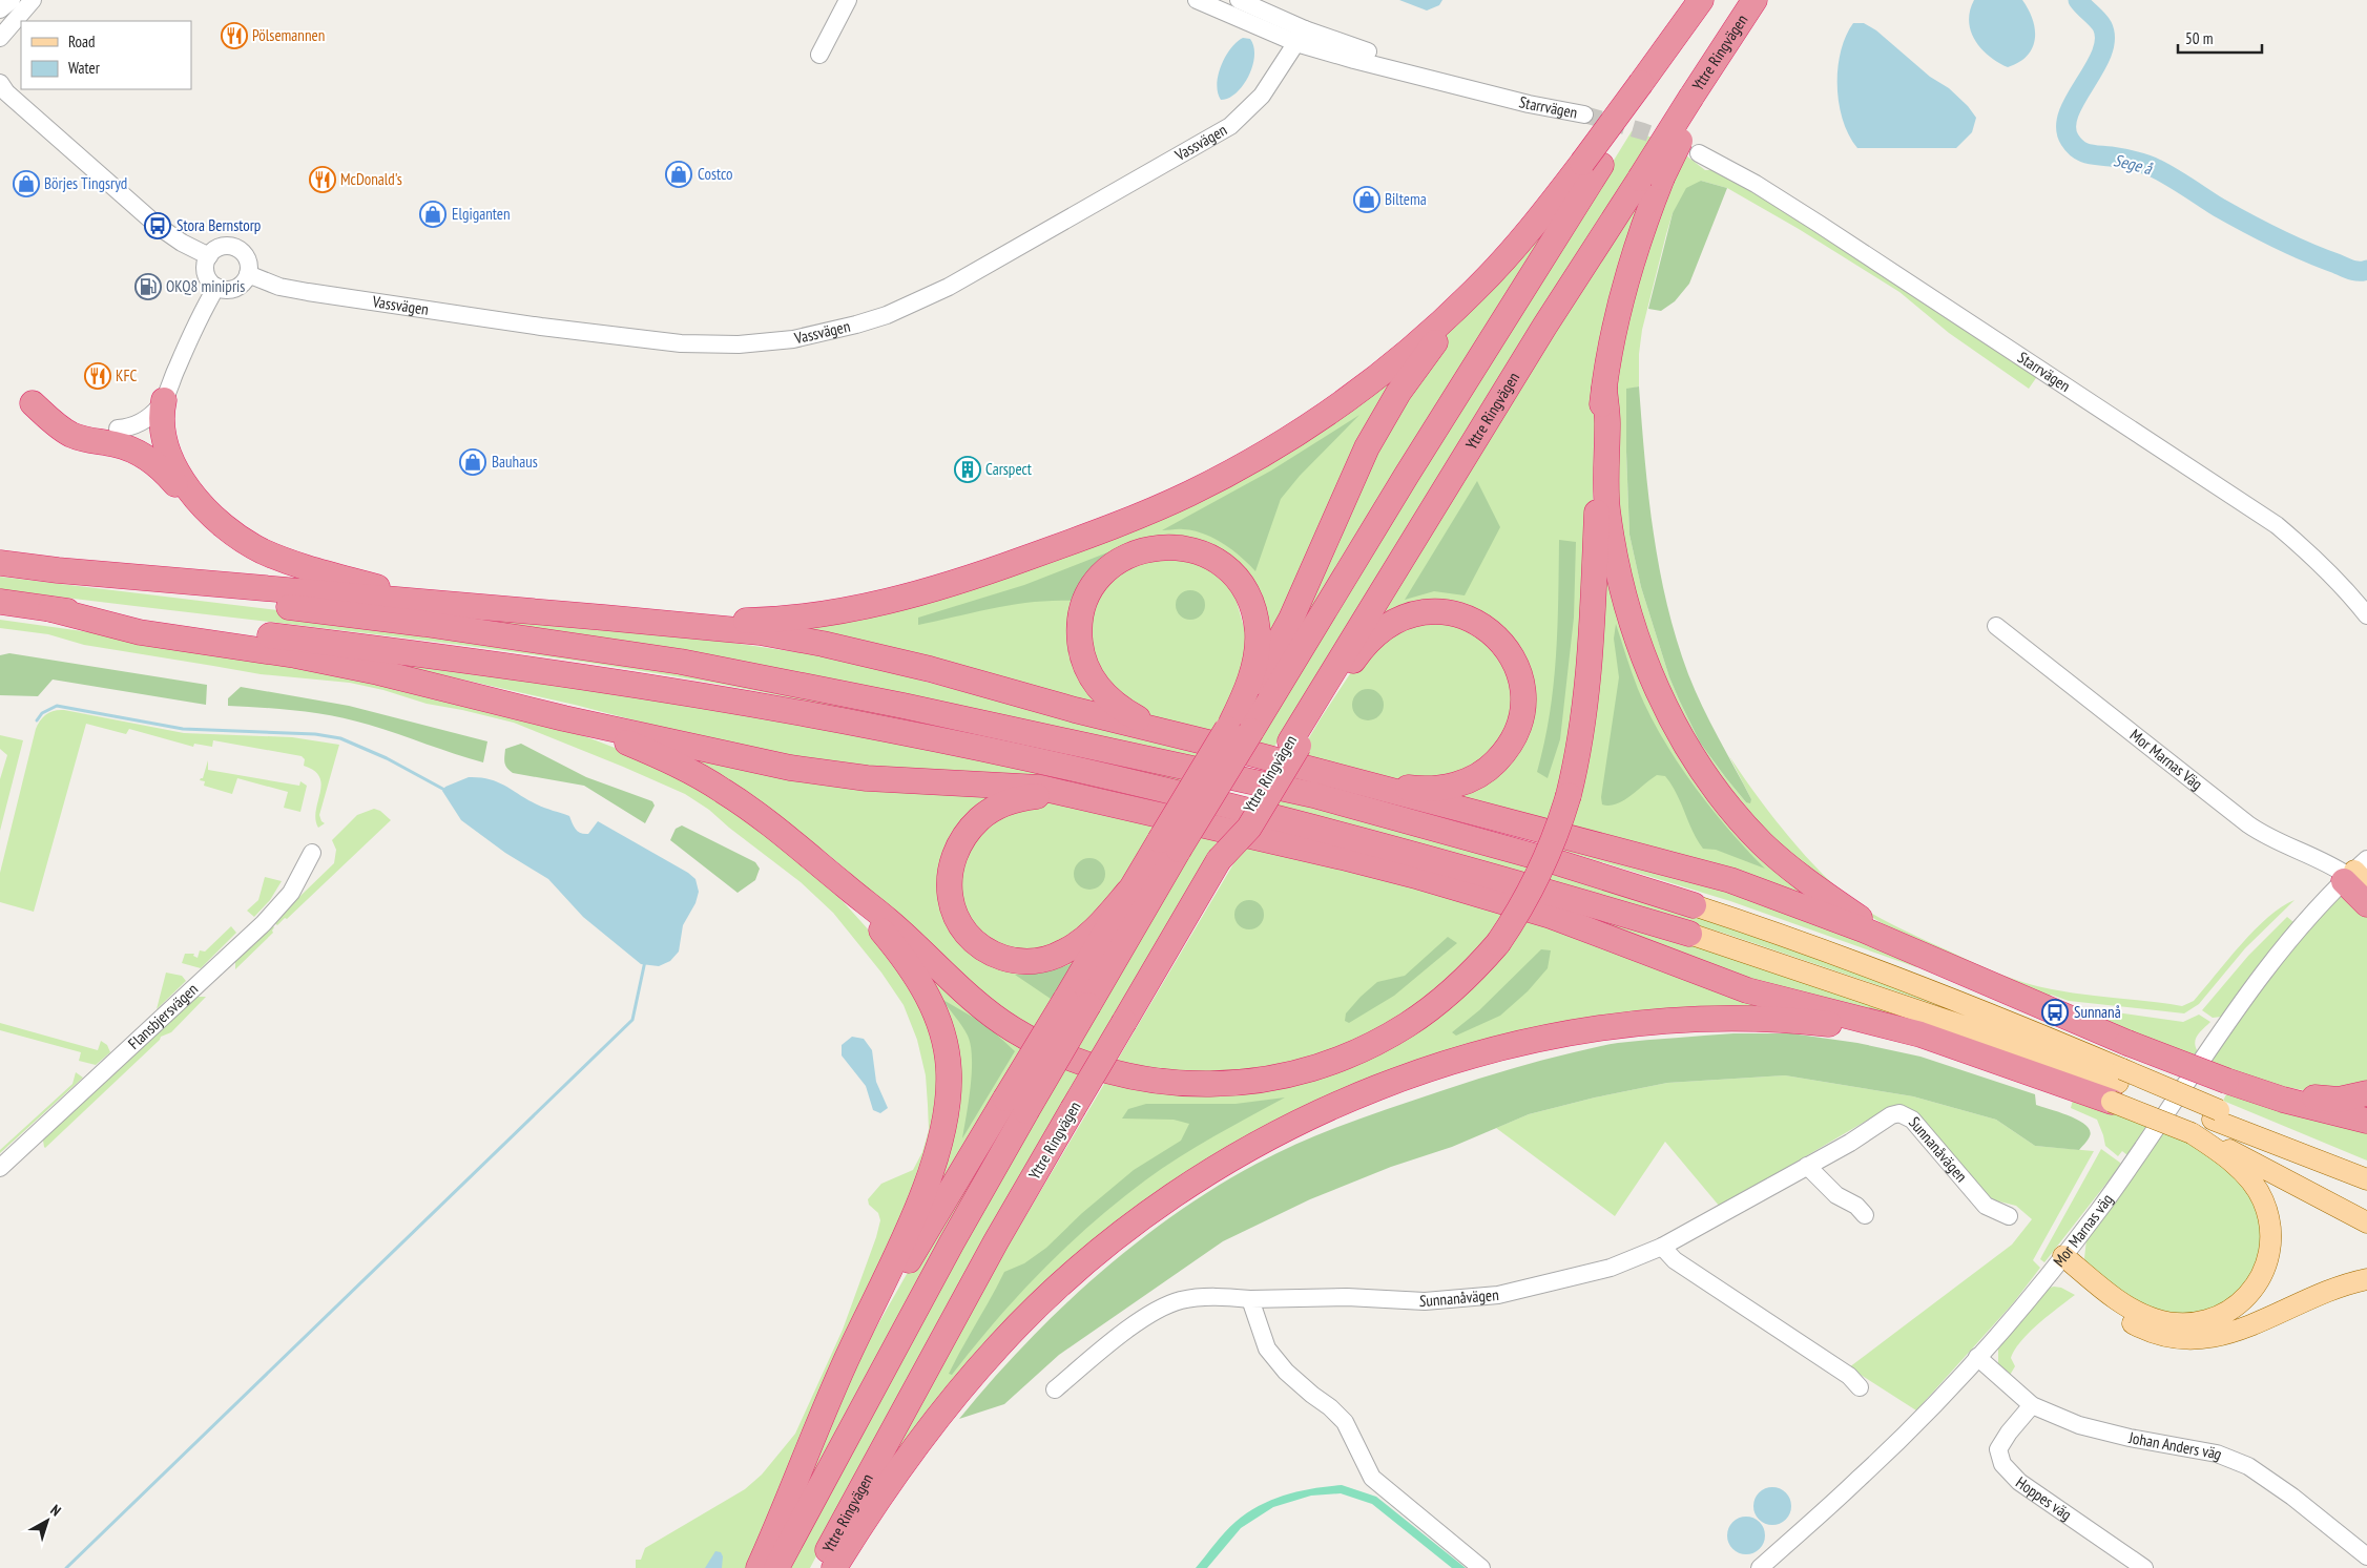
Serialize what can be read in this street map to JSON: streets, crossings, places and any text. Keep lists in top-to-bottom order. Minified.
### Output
{"streets":{"highway":["Yttre Ringvägen"],"street":["Starrvägen","Vassvägen","Mor Marnas Väg","Flansbjersvägen","Sunnanåvägen","Mor Marnas väg","Johan Anders väg","Hoppes väg"]},"crossings":[["Starrvägen","Vassvägen"],["Mor Marnas Väg","Mor Marnas väg"],["Mor Marnas väg","Johan Anders väg"],["Johan Anders väg","Hoppes väg"]],"water":["Sege å"],"places":{"restaurant":["Pölsemannen","McDonald's","KFC"],"shop":["Costco","Börjes Tingsryd","Biltema","Elgiganten","Bauhaus"],"bus stop":["Stora Bernstorp","Sunnanå"],"fuel station":["OKQ8 minipris"],"building":["Carspect"]},"legend":["Road","Water"],"scale_bar":"50 m","north":"top right"}
